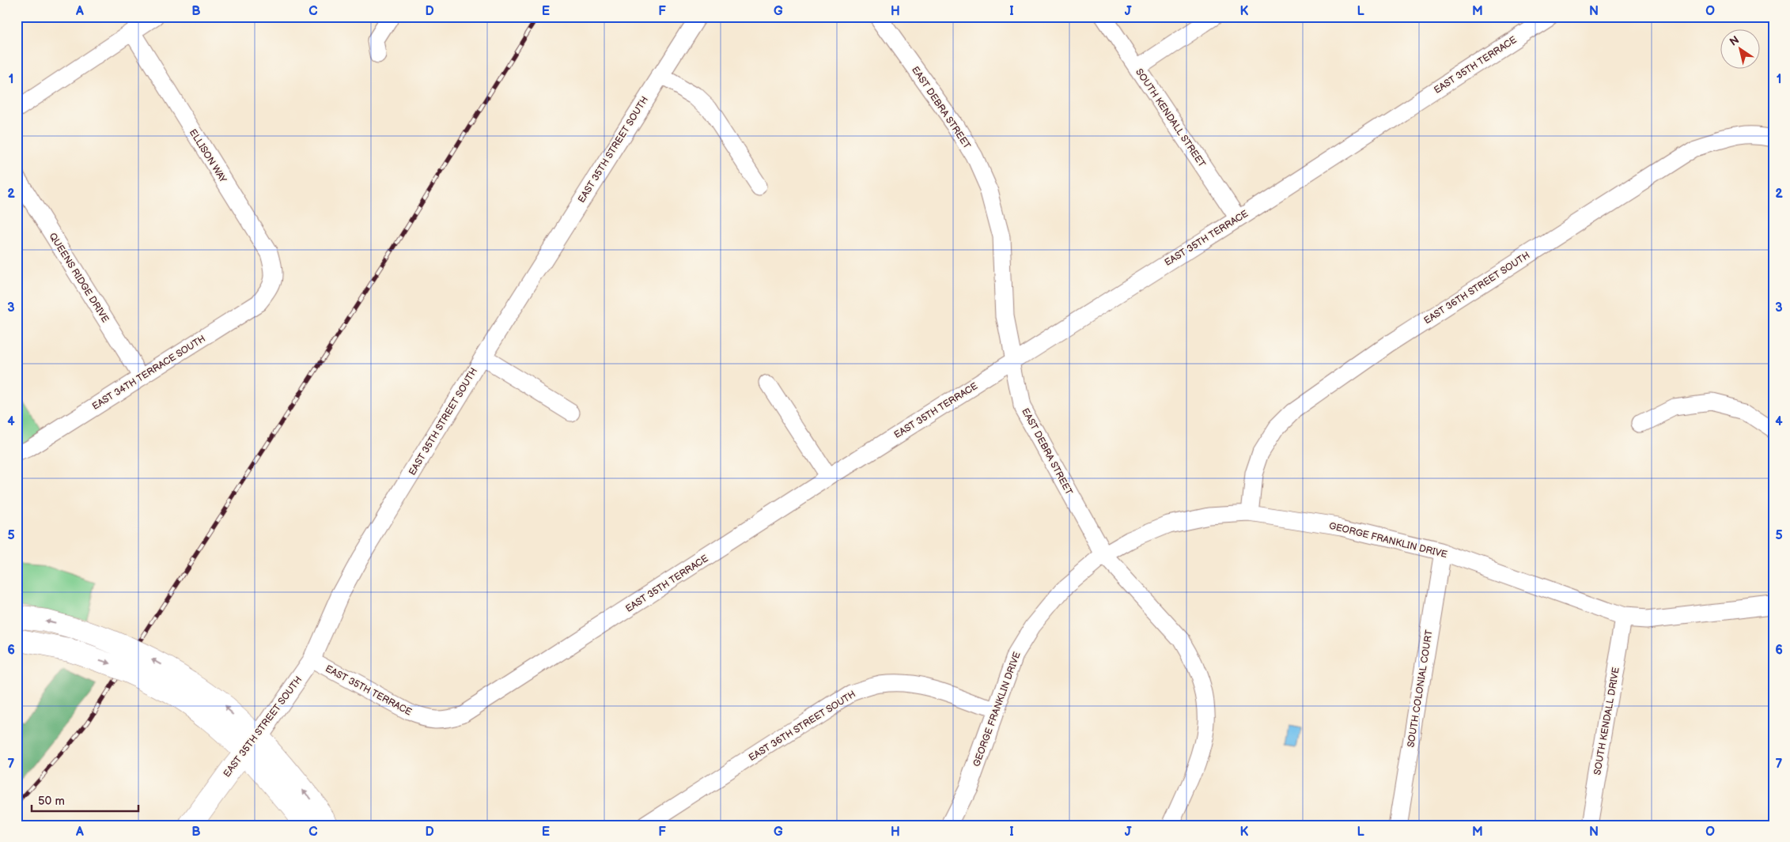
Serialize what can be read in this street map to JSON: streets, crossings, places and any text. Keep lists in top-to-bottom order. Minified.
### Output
{"streets":{"main road":["EAST 35TH STREET SOUTH"],"street":["EAST 35TH TERRACE","EAST DEBRA STREET","SOUTH KENDALL STREET","ELLISON WAY","QUEENS RIDGE DRIVE","EAST 36TH STREET SOUTH","EAST 34TH TERRACE SOUTH","GEORGE FRANKLIN DRIVE","SOUTH COLONIAL COURT","SOUTH KENDALL DRIVE"]},"crossings":[["EAST 35TH TERRACE","EAST DEBRA STREET"],["EAST 35TH TERRACE","SOUTH KENDALL STREET"],["EAST 35TH TERRACE","EAST 35TH STREET SOUTH"],["EAST DEBRA STREET","GEORGE FRANKLIN DRIVE"],["ELLISON WAY","EAST 34TH TERRACE SOUTH"],["QUEENS RIDGE DRIVE","EAST 34TH TERRACE SOUTH"],["EAST 36TH STREET SOUTH","GEORGE FRANKLIN DRIVE"],["GEORGE FRANKLIN DRIVE","SOUTH COLONIAL COURT"],["GEORGE FRANKLIN DRIVE","SOUTH KENDALL DRIVE"]],"scale_bar":"50 m","north":"top left","grid":{"columns":["A","B","C","D","E","F","G","H","I","J","K","L","M","N","O"],"rows":["1","2","3","4","5","6","7"]}}
